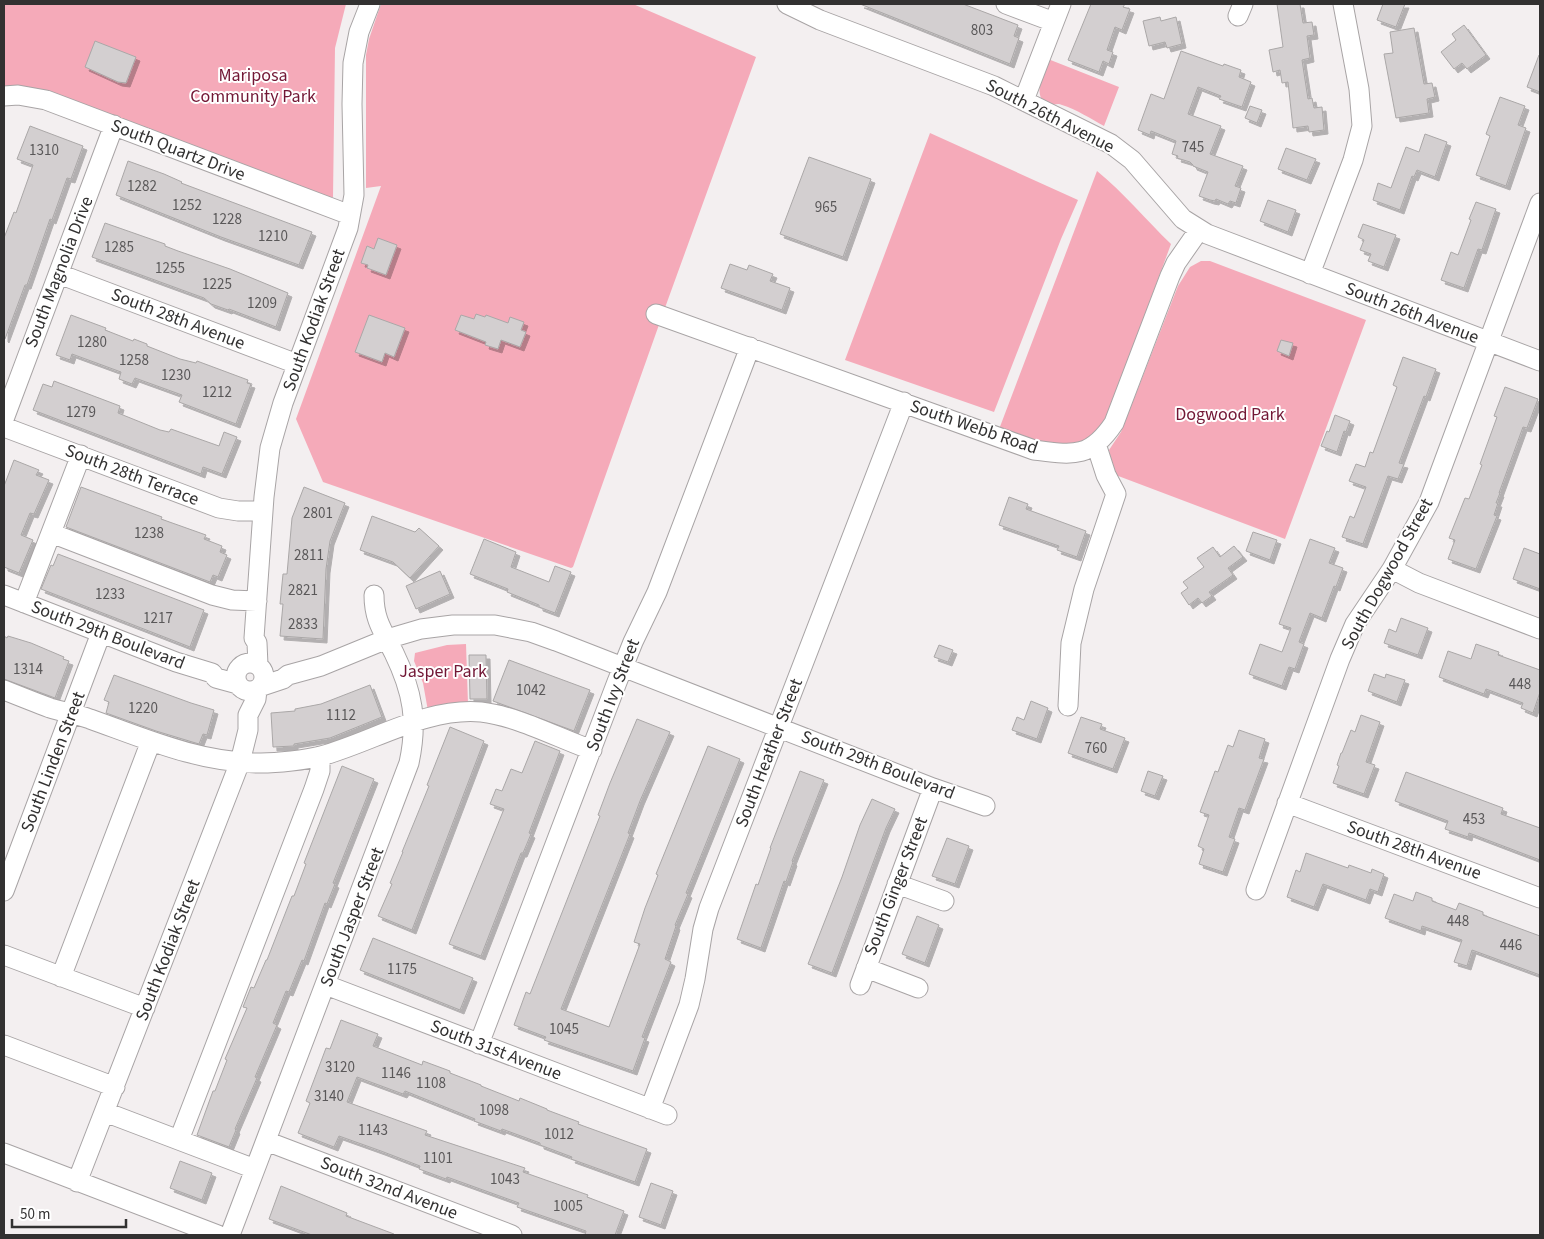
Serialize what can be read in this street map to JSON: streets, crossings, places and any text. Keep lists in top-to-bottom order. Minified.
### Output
{"streets":{"street":["South 26th Avenue","South Quartz Drive","South Magnolia Drive","South 28th Avenue","South Kodiak Street","South Webb Road","South 28th Terrace","South Dogwood Street","South 29th Boulevard","South Ivy Street","South Heather Street","South Linden Street","South Ginger Street","South Jasper Street","South 31st Avenue","South 32nd Avenue"]},"crossings":[["South 26th Avenue","South Webb Road"],["South 26th Avenue","South Dogwood Street"],["South Quartz Drive","South Magnolia Drive"],["South Quartz Drive","South Kodiak Street"],["South Magnolia Drive","South 28th Avenue"],["South 28th Avenue","South Kodiak Street"],["South 28th Avenue","South Dogwood Street"],["South Kodiak Street","South 28th Terrace"],["South Kodiak Street","South 29th Boulevard"],["South Webb Road","South Ivy Street"],["South Webb Road","South Heather Street"],["South 29th Boulevard","South Ivy Street"],["South 29th Boulevard","South Heather Street"],["South 29th Boulevard","South Linden Street"],["South 29th Boulevard","South Ginger Street"],["South 29th Boulevard","South Jasper Street"],["South Ivy Street","South 31st Avenue"],["South Heather Street","South 31st Avenue"],["South Jasper Street","South 31st Avenue"],["South Jasper Street","South 32nd Avenue"]],"parks":["Mariposa Community Park","Dogwood Park","Jasper Park"],"house_numbers":["803","745","1310","1282","1252","965","1228","1210","1285","1255","1225","1209","1280","1258","1230","1212","1279","2801","1238","2811","2821","1233","1217","2833","1314","448","1042","1220","1112","760","453","448","446","1175","1045","3120","1146","1108","3140","1098","1143","1012","1101","1043","1005"],"scale_bar":"50 m"}
